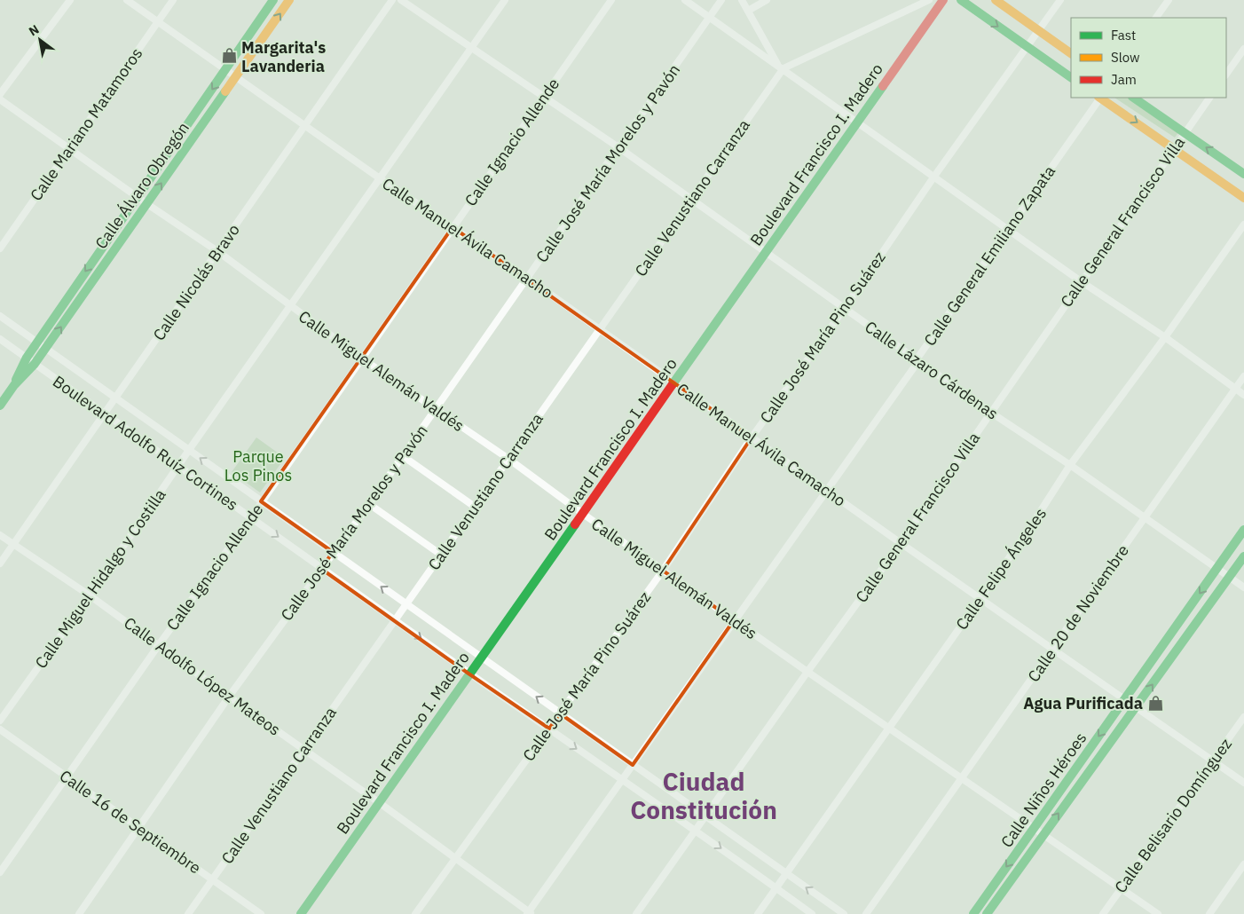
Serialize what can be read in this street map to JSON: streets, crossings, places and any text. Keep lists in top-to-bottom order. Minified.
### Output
{"streets":{"street":["Calle Mariano Matamoros","Calle Ignacio Allende","Boulevard Francisco I. Madero","Calle José María Morelos y Pavón","Calle Álvaro Obregón","Calle Venustiano Carranza","Calle General Francisco Villa","Calle Manuel Ávila Camacho","Calle General Emiliano Zapata","Calle Nicolás Bravo","Calle José María Pino Suárez","Calle Lázaro Cárdenas","Calle Miguel Alemán Valdés","Boulevard Adolfo Ruíz Cortines","Calle Felipe Ángeles","Calle Miguel Hidalgo y Costilla","Calle 20 de Noviembre","Calle Adolfo López Mateos","Calle Niños Héroes","Calle Belisario Domínguez","Calle 16 de Septiembre"]},"crossings":[["Calle Mariano Matamoros","Calle Manuel Ávila Camacho"],["Calle Mariano Matamoros","Calle Miguel Alemán Valdés"],["Calle Ignacio Allende","Calle Manuel Ávila Camacho"],["Calle Ignacio Allende","Calle Lázaro Cárdenas"],["Calle Ignacio Allende","Calle Miguel Alemán Valdés"],["Calle Ignacio Allende","Boulevard Adolfo Ruíz Cortines"],["Calle Ignacio Allende","Calle Adolfo López Mateos"],["Calle Ignacio Allende","Calle 16 de Septiembre"],["Boulevard Francisco I. Madero","Calle Manuel Ávila Camacho"],["Boulevard Francisco I. Madero","Calle Lázaro Cárdenas"],["Boulevard Francisco I. Madero","Calle Miguel Alemán Valdés"],["Boulevard Francisco I. Madero","Boulevard Adolfo Ruíz Cortines"],["Boulevard Francisco I. Madero","Calle Adolfo López Mateos"],["Calle José María Morelos y Pavón","Calle Manuel Ávila Camacho"],["Calle José María Morelos y Pavón","Calle Lázaro Cárdenas"],["Calle José María Morelos y Pavón","Calle Miguel Alemán Valdés"],["Calle José María Morelos y Pavón","Boulevard Adolfo Ruíz Cortines"],["Calle José María Morelos y Pavón","Calle Adolfo López Mateos"],["Calle José María Morelos y Pavón","Calle 16 de Septiembre"],["Calle Álvaro Obregón","Calle Manuel Ávila Camacho"],["Calle Álvaro Obregón","Calle Miguel Alemán Valdés"],["Calle Álvaro Obregón","Boulevard Adolfo Ruíz Cortines"],["Calle Venustiano Carranza","Calle Manuel Ávila Camacho"],["Calle Venustiano Carranza","Calle Lázaro Cárdenas"],["Calle Venustiano Carranza","Calle Miguel Alemán Valdés"],["Calle Venustiano Carranza","Boulevard Adolfo Ruíz Cortines"],["Calle Venustiano Carranza","Calle Adolfo López Mateos"],["Calle Venustiano Carranza","Calle 16 de Septiembre"],["Calle General Francisco Villa","Calle Manuel Ávila Camacho"],["Calle General Francisco Villa","Calle Lázaro Cárdenas"],["Calle General Francisco Villa","Calle Miguel Alemán Valdés"],["Calle General Francisco Villa","Boulevard Adolfo Ruíz Cortines"],["Calle Manuel Ávila Camacho","Calle General Emiliano Zapata"],["Calle Manuel Ávila Camacho","Calle Nicolás Bravo"],["Calle Manuel Ávila Camacho","Calle José María Pino Suárez"],["Calle Manuel Ávila Camacho","Calle Felipe Ángeles"],["Calle Manuel Ávila Camacho","Calle Miguel Hidalgo y Costilla"],["Calle Manuel Ávila Camacho","Calle 20 de Noviembre"],["Calle Manuel Ávila Camacho","Calle Niños Héroes"],["Calle Manuel Ávila Camacho","Calle Belisario Domínguez"],["Calle General Emiliano Zapata","Calle Lázaro Cárdenas"],["Calle General Emiliano Zapata","Calle Miguel Alemán Valdés"],["Calle General Emiliano Zapata","Boulevard Adolfo Ruíz Cortines"],["Calle General Emiliano Zapata","Calle Adolfo López Mateos"],["Calle Nicolás Bravo","Calle Miguel Alemán Valdés"],["Calle Nicolás Bravo","Boulevard Adolfo Ruíz Cortines"],["Calle Nicolás Bravo","Calle Adolfo López Mateos"],["Calle José María Pino Suárez","Calle Lázaro Cárdenas"],["Calle José María Pino Suárez","Calle Miguel Alemán Valdés"],["Calle José María Pino Suárez","Boulevard Adolfo Ruíz Cortines"],["Calle José María Pino Suárez","Calle Adolfo López Mateos"],["Calle Lázaro Cárdenas","Calle Felipe Ángeles"],["Calle Lázaro Cárdenas","Calle Miguel Hidalgo y Costilla"],["Calle Lázaro Cárdenas","Calle 20 de Noviembre"],["Calle Lázaro Cárdenas","Calle Niños Héroes"],["Calle Miguel Alemán Valdés","Calle Felipe Ángeles"],["Calle Miguel Alemán Valdés","Calle Miguel Hidalgo y Costilla"],["Calle Miguel Alemán Valdés","Calle 20 de Noviembre"],["Calle Miguel Alemán Valdés","Calle Niños Héroes"],["Calle Miguel Alemán Valdés","Calle Belisario Domínguez"],["Boulevard Adolfo Ruíz Cortines","Calle Felipe Ángeles"],["Boulevard Adolfo Ruíz Cortines","Calle Miguel Hidalgo y Costilla"],["Calle Miguel Hidalgo y Costilla","Calle Adolfo López Mateos"]],"districts":["Ciudad Constitución"],"parks":["Parque Los Pinos"],"places":{"shop":["Margarita's Lavanderia","Agua Purificada"]},"legend":["Fast","Slow","Jam"],"north":"top left"}
